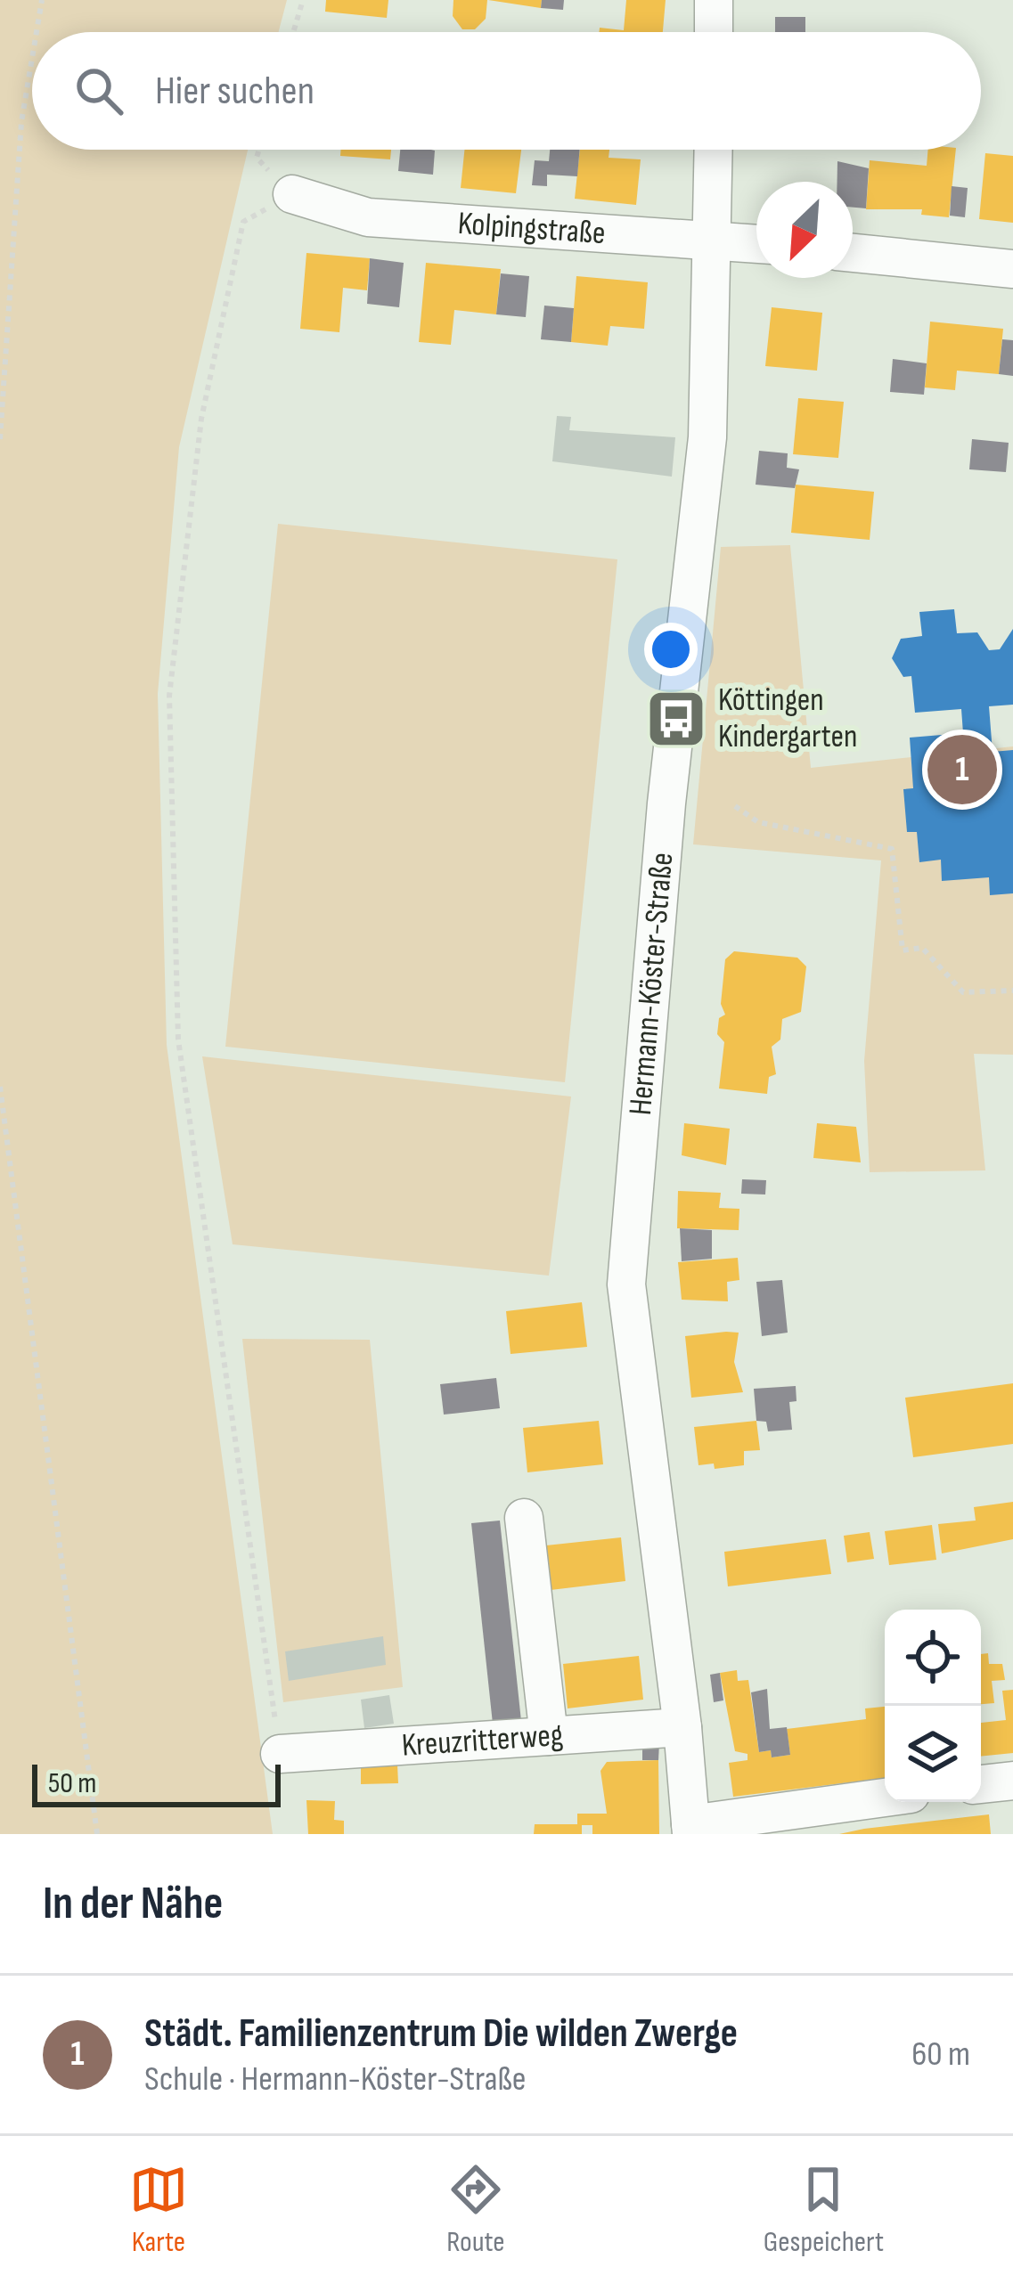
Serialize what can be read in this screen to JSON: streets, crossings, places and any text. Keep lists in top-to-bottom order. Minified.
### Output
{"streets":{"street":["Kolpingstraße","Hermann-Köster-Straße","Kreuzritterweg"]},"crossings":[["Kolpingstraße","Hermann-Köster-Straße"],["Hermann-Köster-Straße","Kreuzritterweg"]],"places":{"bus stop":["Köttingen Kindergarten"]},"scale_bar":"50 m","north":"bottom left","page":{"search":"Hier suchen","pins":"1","scale":"50 m","heading":"In der Nähe","list":[{"mark":"1","name":"Städt. Familienzentrum Die wilden Zwerge","note":"Schule · Hermann-Köster-Straße","value":"60 m"}],"nav":["Karte","Route","Gespeichert"]}}
